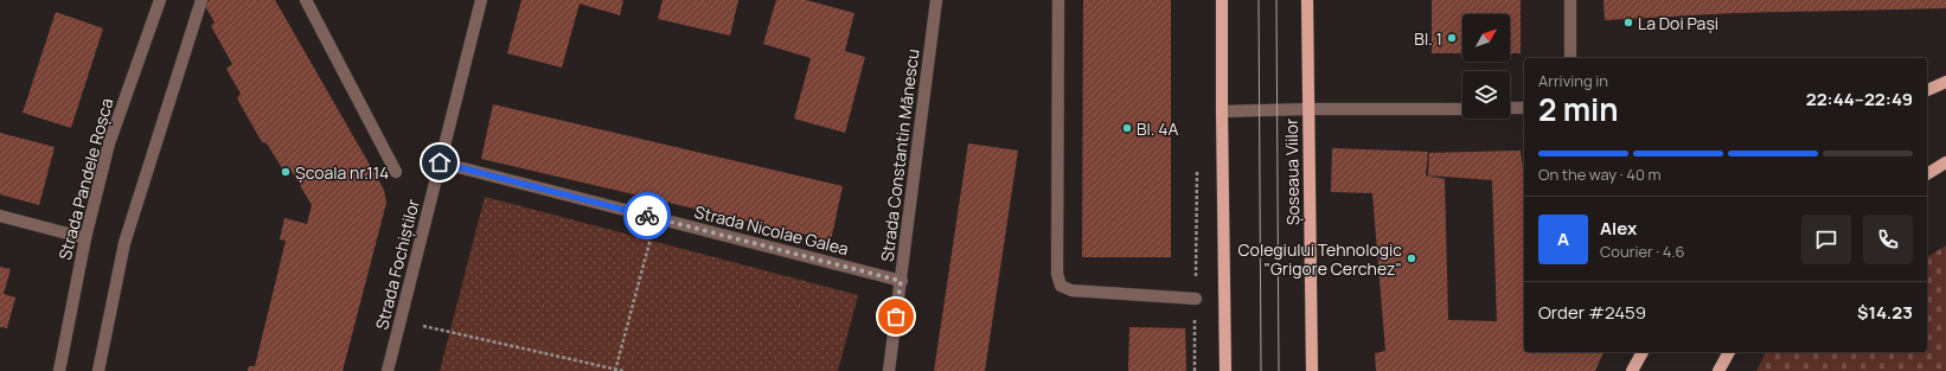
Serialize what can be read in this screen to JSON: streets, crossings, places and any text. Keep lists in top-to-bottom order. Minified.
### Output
{"streets":{"main road":["Șoseaua Viilor"],"street":["Strada Constantin Mănescu","Strada Pandele Roșca","Strada Nicolae Galea","Strada Fochiștilor"]},"crossings":[["Strada Constantin Mănescu","Strada Nicolae Galea"],["Strada Nicolae Galea","Strada Fochiștilor"]],"places":["La Doi Pași","Bl. 1","Bl. 4A","Școala nr.114","Colegiului Tehnologic \"Grigore Cerchez\""],"north":"top right","page":{"heading":["2 min","Arriving in","22:44–22:49"],"panel":["Alex","Courier · 4.6","Order #2459","$14.23"],"bar":"On the way · 40 m","round":"A"}}
